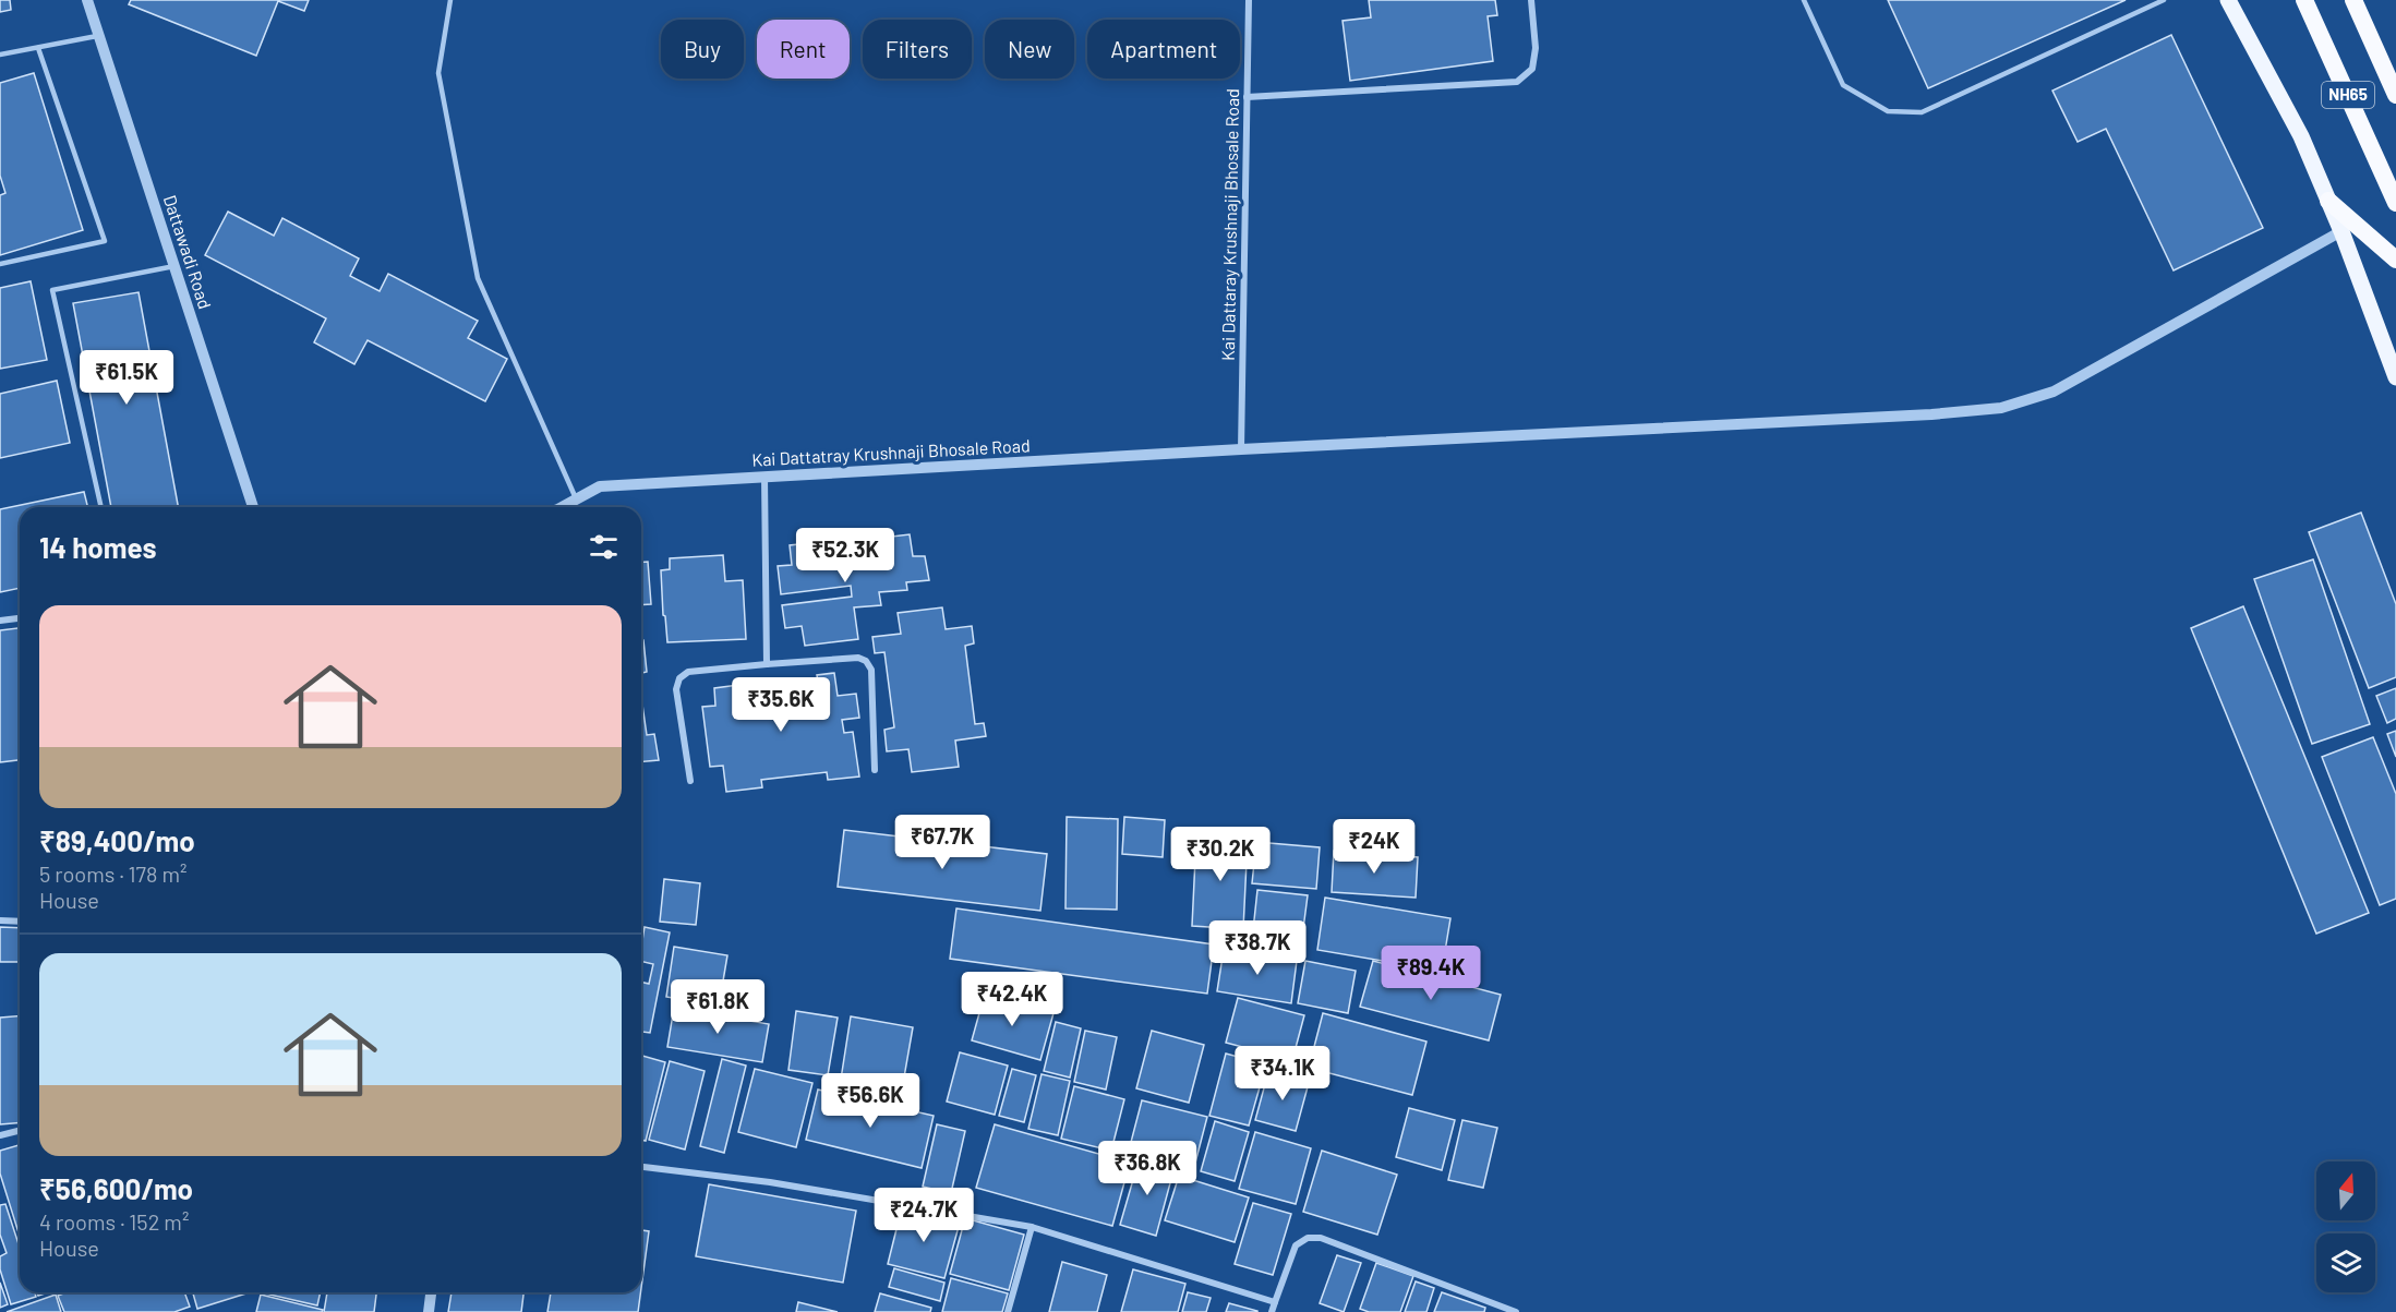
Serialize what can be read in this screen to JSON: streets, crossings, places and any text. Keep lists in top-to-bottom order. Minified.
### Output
{"streets":{"highway":["NH65"],"street":["Kai Dattaray Krushnaji Bhosale Road","Dattawadi Road","Kai Dattatray Krushnaji Bhosale Road"]},"crossings":[["Kai Dattaray Krushnaji Bhosale Road","Kai Dattatray Krushnaji Bhosale Road"]],"north":"top","page":{"chip":["Buy","Rent","Filters","New","Apartment"],"price":["₹61.5K","₹52.3K","₹35.6K","₹67.7K","₹24K","₹30.2K","₹38.7K","₹89.4K","₹42.4K","₹61.8K","₹34.1K","₹56.6K","₹36.8K","₹24.7K"],"heading":"14 homes","list":[{"name":"₹89,400/mo","note":"5 rooms · 178 m² · House"},{"name":"₹56,600/mo","note":"4 rooms · 152 m² · House"}]}}
